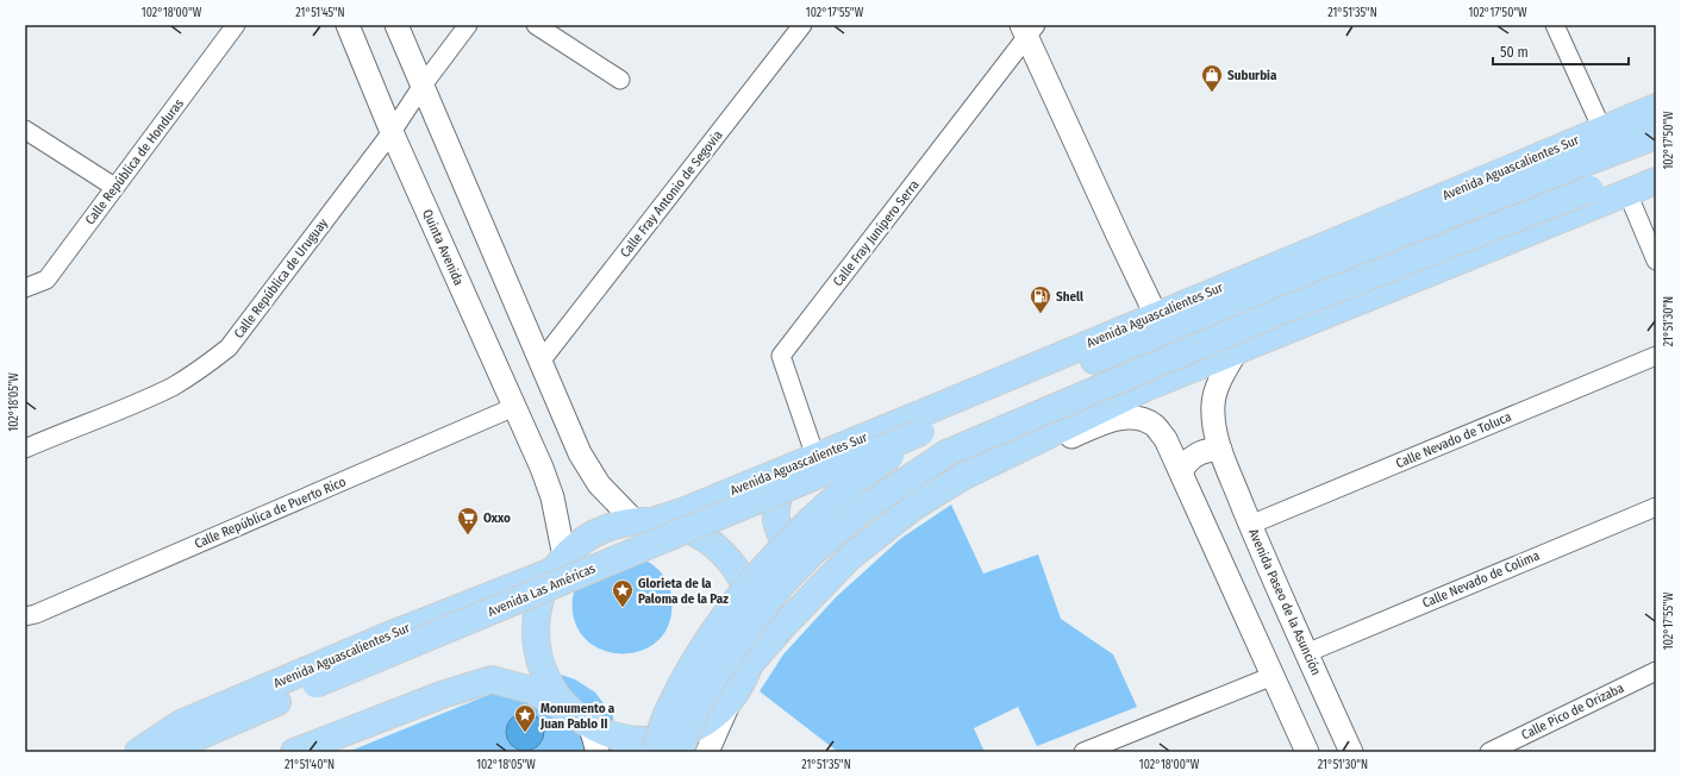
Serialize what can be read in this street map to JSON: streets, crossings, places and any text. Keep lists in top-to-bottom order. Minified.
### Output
{"streets":{"main road":["Avenida Aguascalientes Sur","Avenida Las Américas"],"street":["Calle República de Honduras","Calle Fray Antonio de Segovia","Calle Fray Junípero Serra","Quinta Avenida","Calle República de Uruguay","Calle Nevado de Toluca","Calle República de Puerto Rico","Calle Nevado de Colima","Avenida Paseo de la Asunción","Calle Pico de Orizaba"]},"crossings":[["Avenida Aguascalientes Sur","Calle Fray Junípero Serra"],["Avenida Aguascalientes Sur","Quinta Avenida"],["Avenida Aguascalientes Sur","Avenida Las Américas"],["Quinta Avenida","Calle República de Uruguay"],["Quinta Avenida","Calle República de Puerto Rico"],["Calle Nevado de Toluca","Avenida Paseo de la Asunción"],["Calle Nevado de Colima","Avenida Paseo de la Asunción"]],"places":{"shop":["Suburbia"],"fuel station":["Shell"],"supermarket":["Oxxo"],"place":["Glorieta de la Paloma de la Paz","Monumento a Juan Pablo II"]},"scale_bar":"50 m","coordinates":["102°18'00\"W","21°51'45\"N","102°17'55\"W","21°51'35\"N","102°17'50\"W","21°51'30\"N","102°18'05\"W","21°51'40\"N"]}
